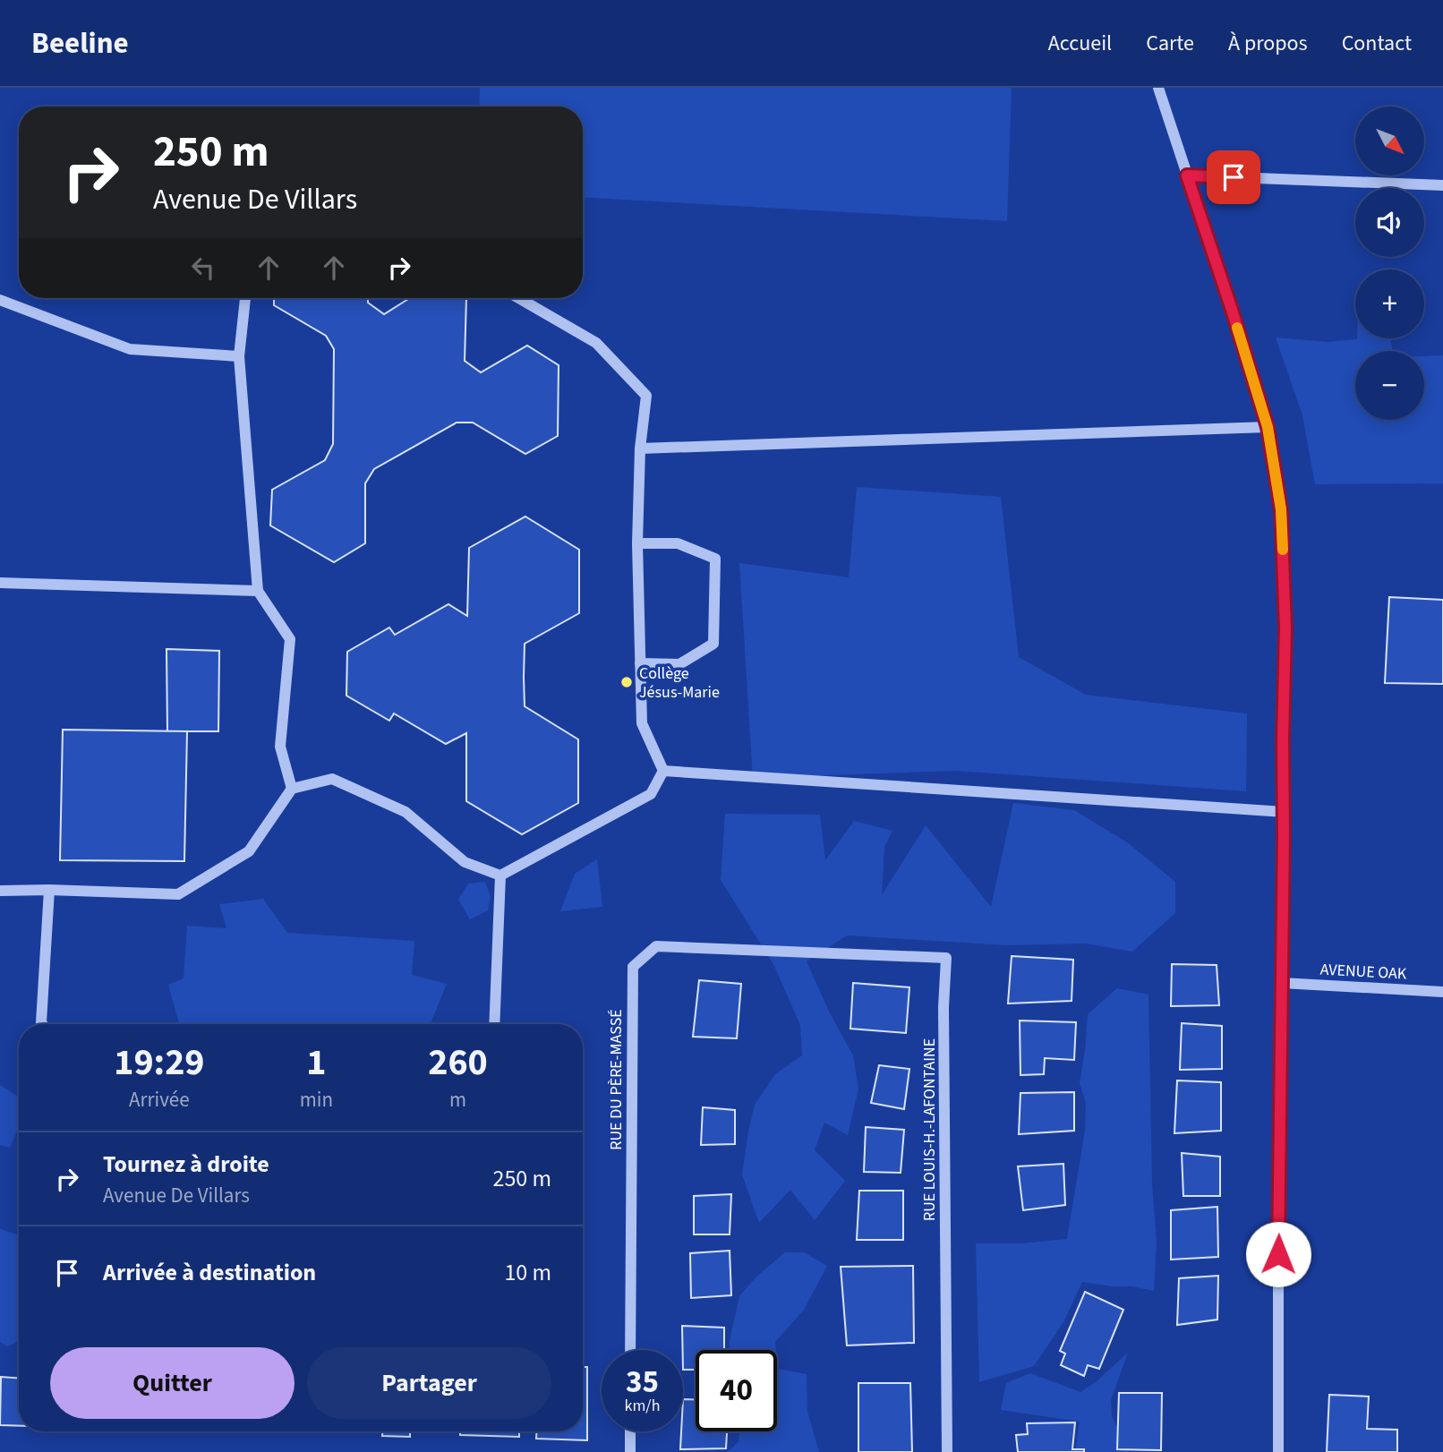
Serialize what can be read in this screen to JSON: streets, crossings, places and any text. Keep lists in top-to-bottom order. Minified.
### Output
{"streets":{"street":["AVENUE OAK","RUE DU PÈRE-MASSÉ","RUE LOUIS-H.-LAFONTAINE"]},"crossings":[["RUE DU PÈRE-MASSÉ","RUE LOUIS-H.-LAFONTAINE"]],"places":["Collège Jésus-Marie"],"north":"bottom right","page":{"header":"Beeline","nav":["Accueil","Carte","À propos","Contact"],"map_buttons":["+","−"],"turn":["250 m","Avenue De Villars"],"eta":["19:29","Arrivée","1","min","260","m"],"list":[{"name":"Tournez à droite","note":"Avenue De Villars","value":"250 m"},{"name":"Arrivée à destination","value":"10 m"}],"buttons":["Quitter","Partager"],"speed":"35 km/h","limit":"40"}}
